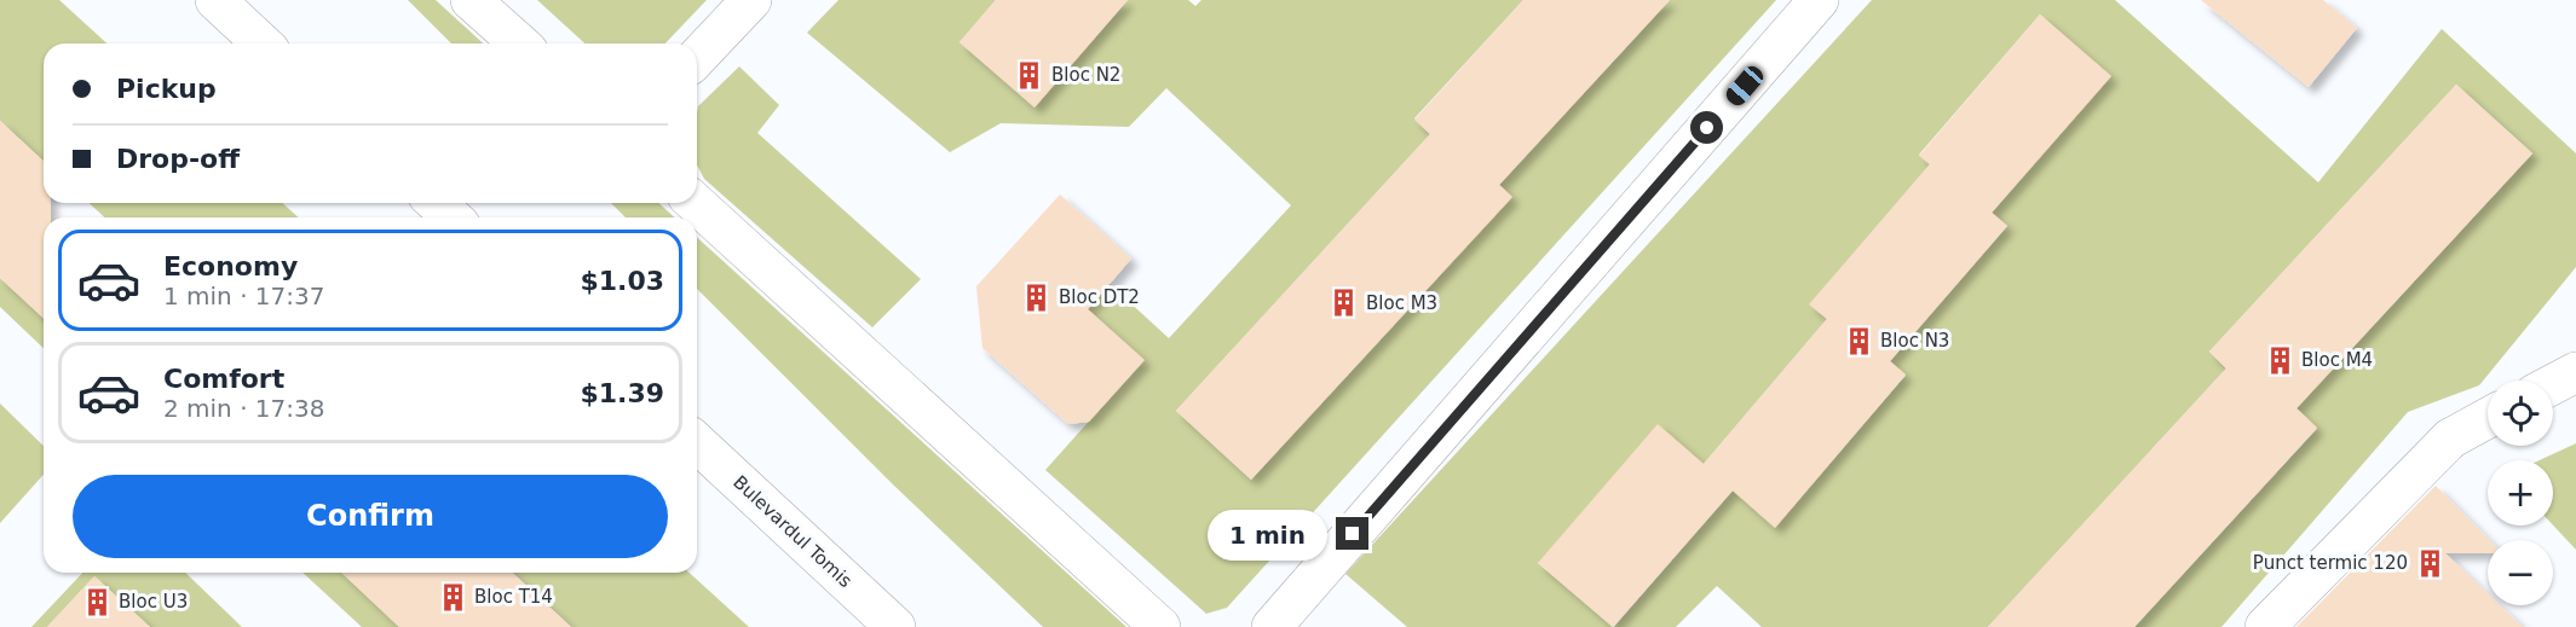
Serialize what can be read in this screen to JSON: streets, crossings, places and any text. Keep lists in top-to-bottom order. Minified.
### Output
{"streets":{"street":["Bulevardul Tomis"]},"places":{"building":["Bloc N2","Bloc DT2","Bloc M3","Bloc N3","Bloc M4","Punct termic 120","Bloc T14","Bloc U3"]},"page":{"banner":["Pickup","Drop-off"],"list":[{"name":"Economy","note":"1 min · 17:37","value":"$1.03"},{"name":"Comfort","note":"2 min · 17:38","value":"$1.39"}],"map_buttons":["+","−"],"buttons":"Confirm","bubble":"1 min"}}
